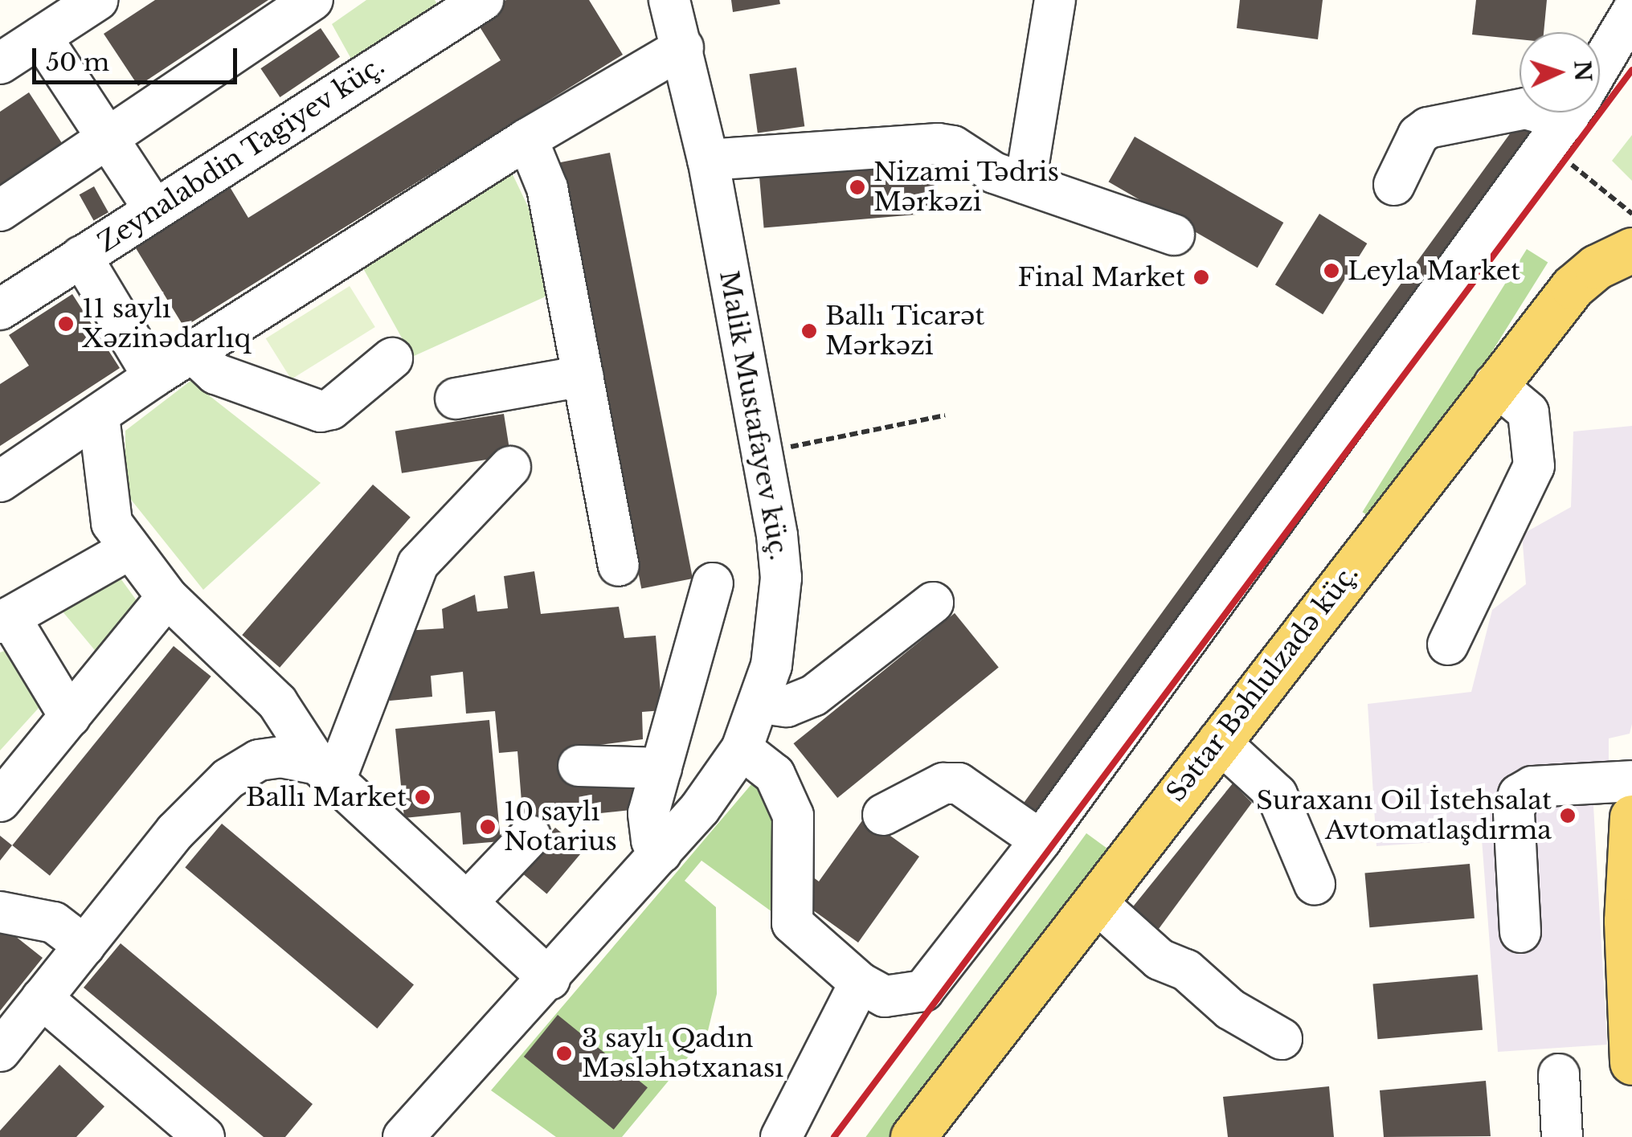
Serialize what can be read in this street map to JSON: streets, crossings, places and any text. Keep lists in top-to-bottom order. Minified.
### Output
{"streets":{"main road":["Səttar Bəhlulzadə küç."],"street":["Zeynalabdin Tagiyev küç.","Malik Mustafayev küç."]},"places":["Nizami Tədris Mərkəzi","Leyla Market","Final Market","11 saylı Xəzinədarlıq","Ballı Ticarət Mərkəzi","Ballı Market","Suraxanı Oil İstehsalat Avtomatlaşdırma","10 saylı Notarius","3 saylı Qadın Məsləhətxanası"],"scale_bar":"50 m","north":"right"}
